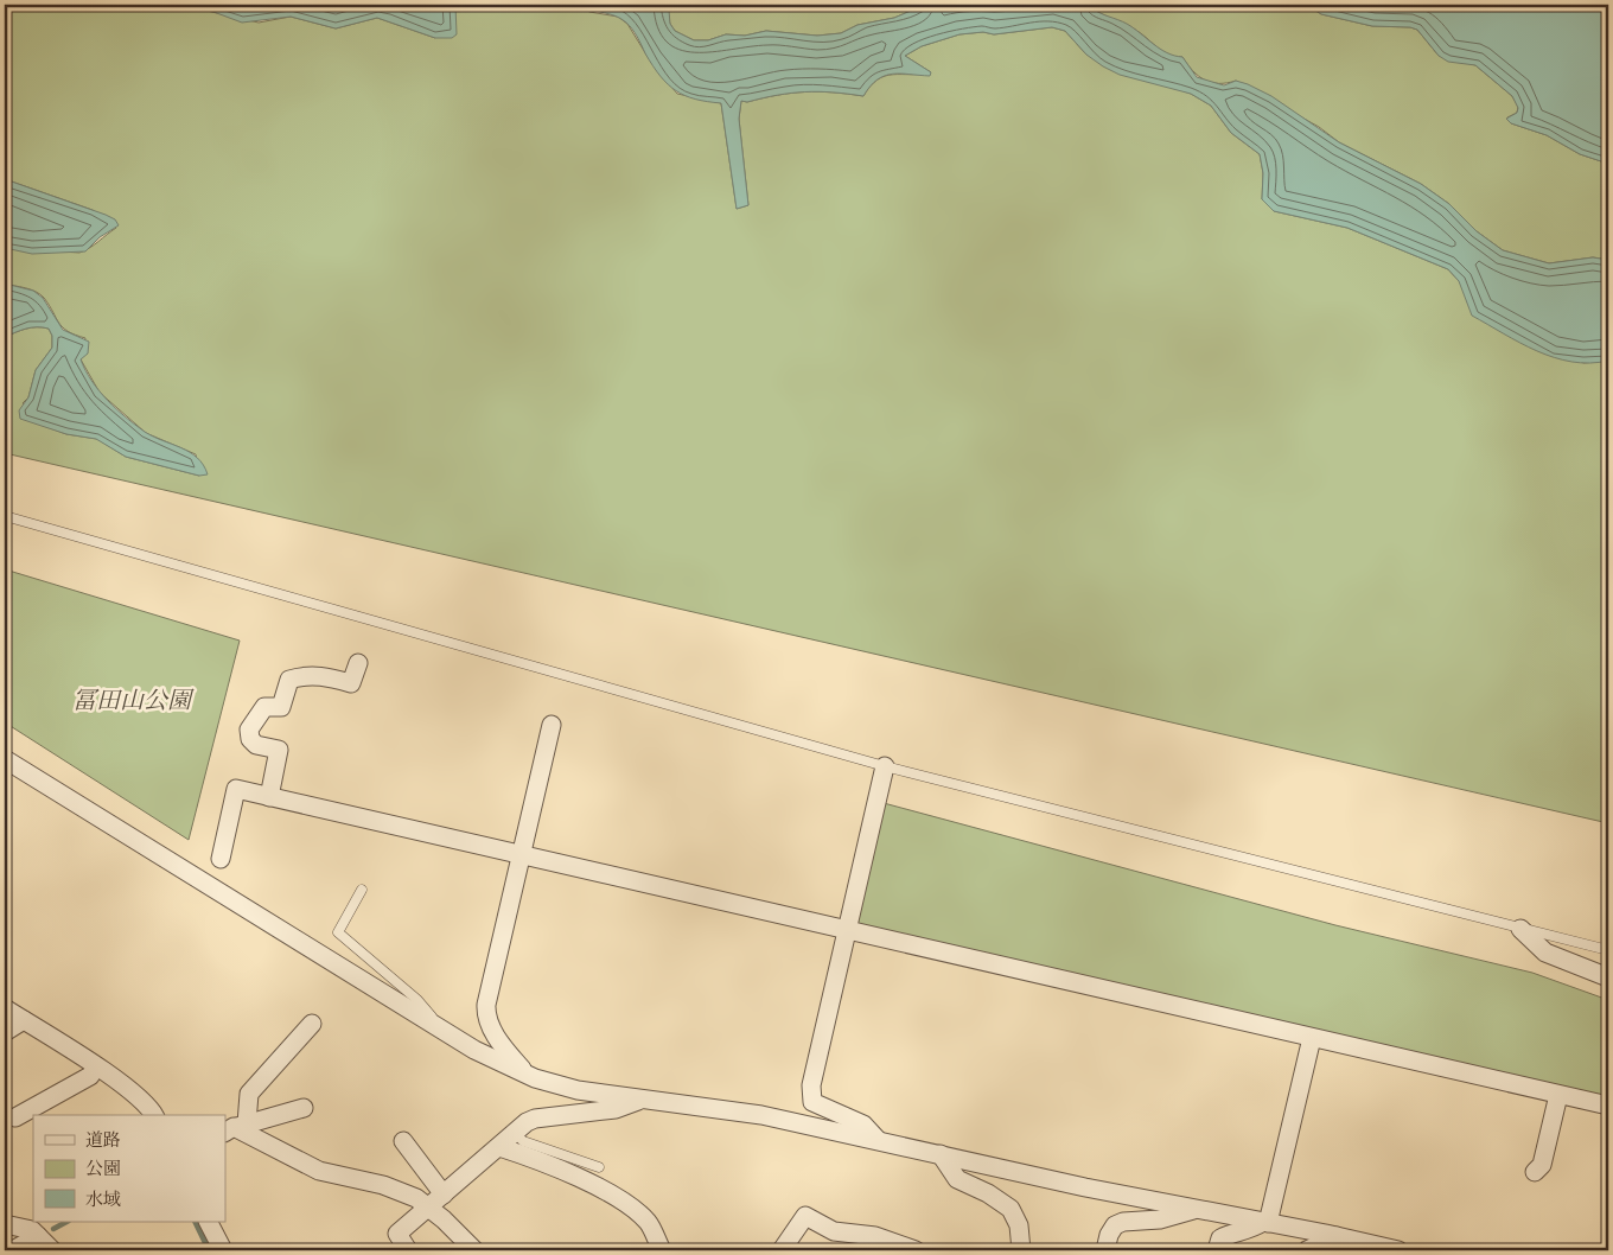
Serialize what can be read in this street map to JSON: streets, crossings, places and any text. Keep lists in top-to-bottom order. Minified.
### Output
{"parks":["冨田山公園"],"legend":["道路","公園","水域"]}
